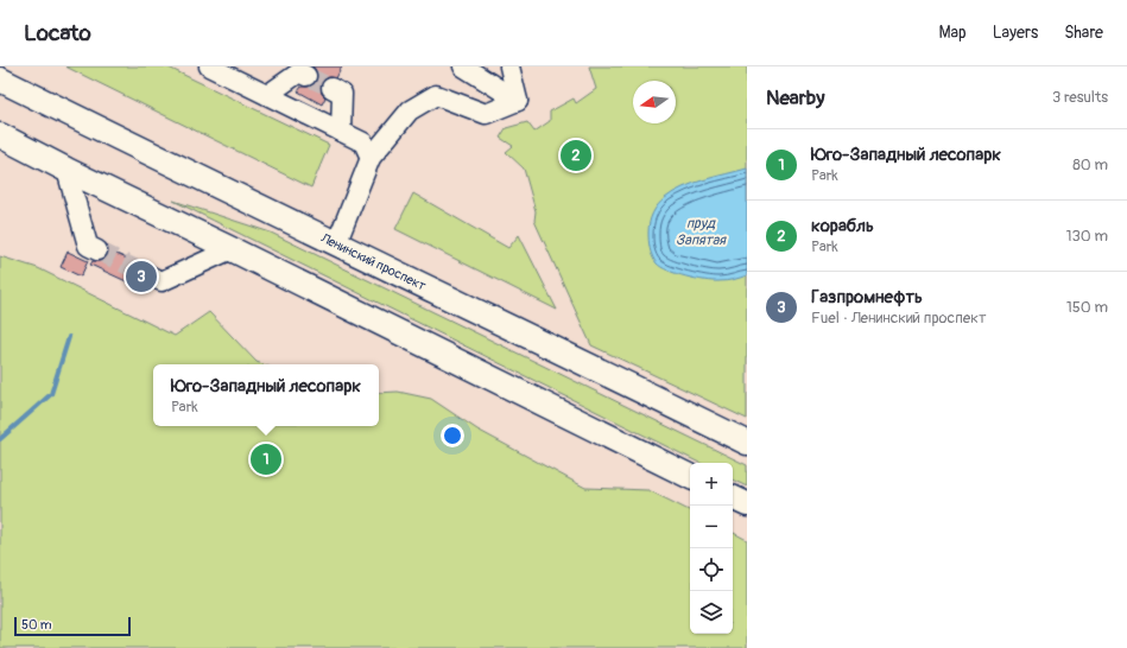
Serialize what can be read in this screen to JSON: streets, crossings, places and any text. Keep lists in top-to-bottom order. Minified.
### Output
{"streets":{"main road":["Ленинский проспект"]},"water":["пруд Запятая"],"scale_bar":"50 m","north":"left","page":{"header":"Locato","nav":["Map","Layers","Share"],"heading":["Nearby","3 results"],"list":[{"mark":"1","name":"Юго-Западный лесопарк","note":"Park","value":"80 m"},{"mark":"2","name":"корабль","note":"Park","value":"130 m"},{"mark":"3","name":"Газпромнефть","note":"Fuel · Ленинский проспект","value":"150 m"}],"pins":["2","3","1"],"popup":["Юго-Западный лесопарк","Park"],"map_buttons":["+","−"],"scale":"50 m"}}
